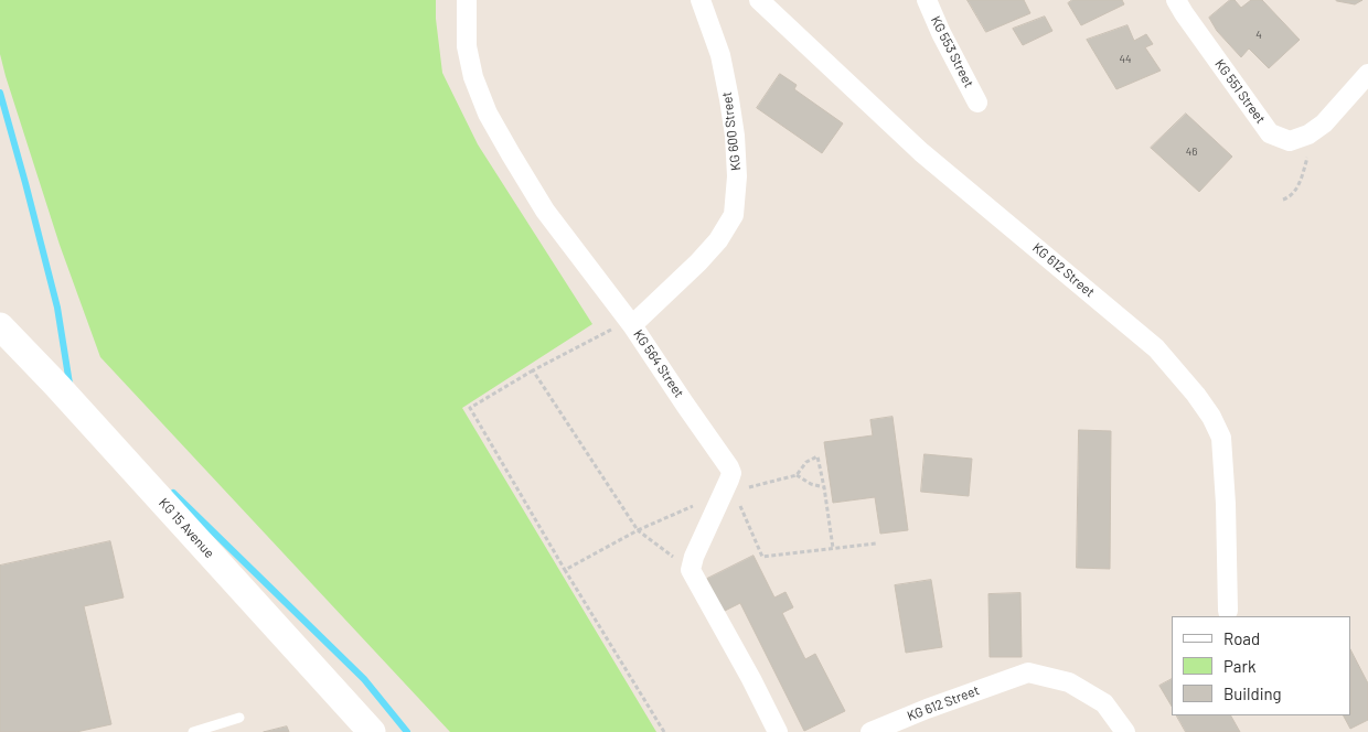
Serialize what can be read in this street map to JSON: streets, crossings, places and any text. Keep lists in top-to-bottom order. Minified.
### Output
{"streets":{"main road":["KG 15 Avenue"],"street":["KG 553 Street","KG 551 Street","KG 600 Street","KG 612 Street","KG 564 Street"]},"crossings":[["KG 600 Street","KG 564 Street"]],"house_numbers":["4","44","46"],"legend":["Road","Park","Building"]}
